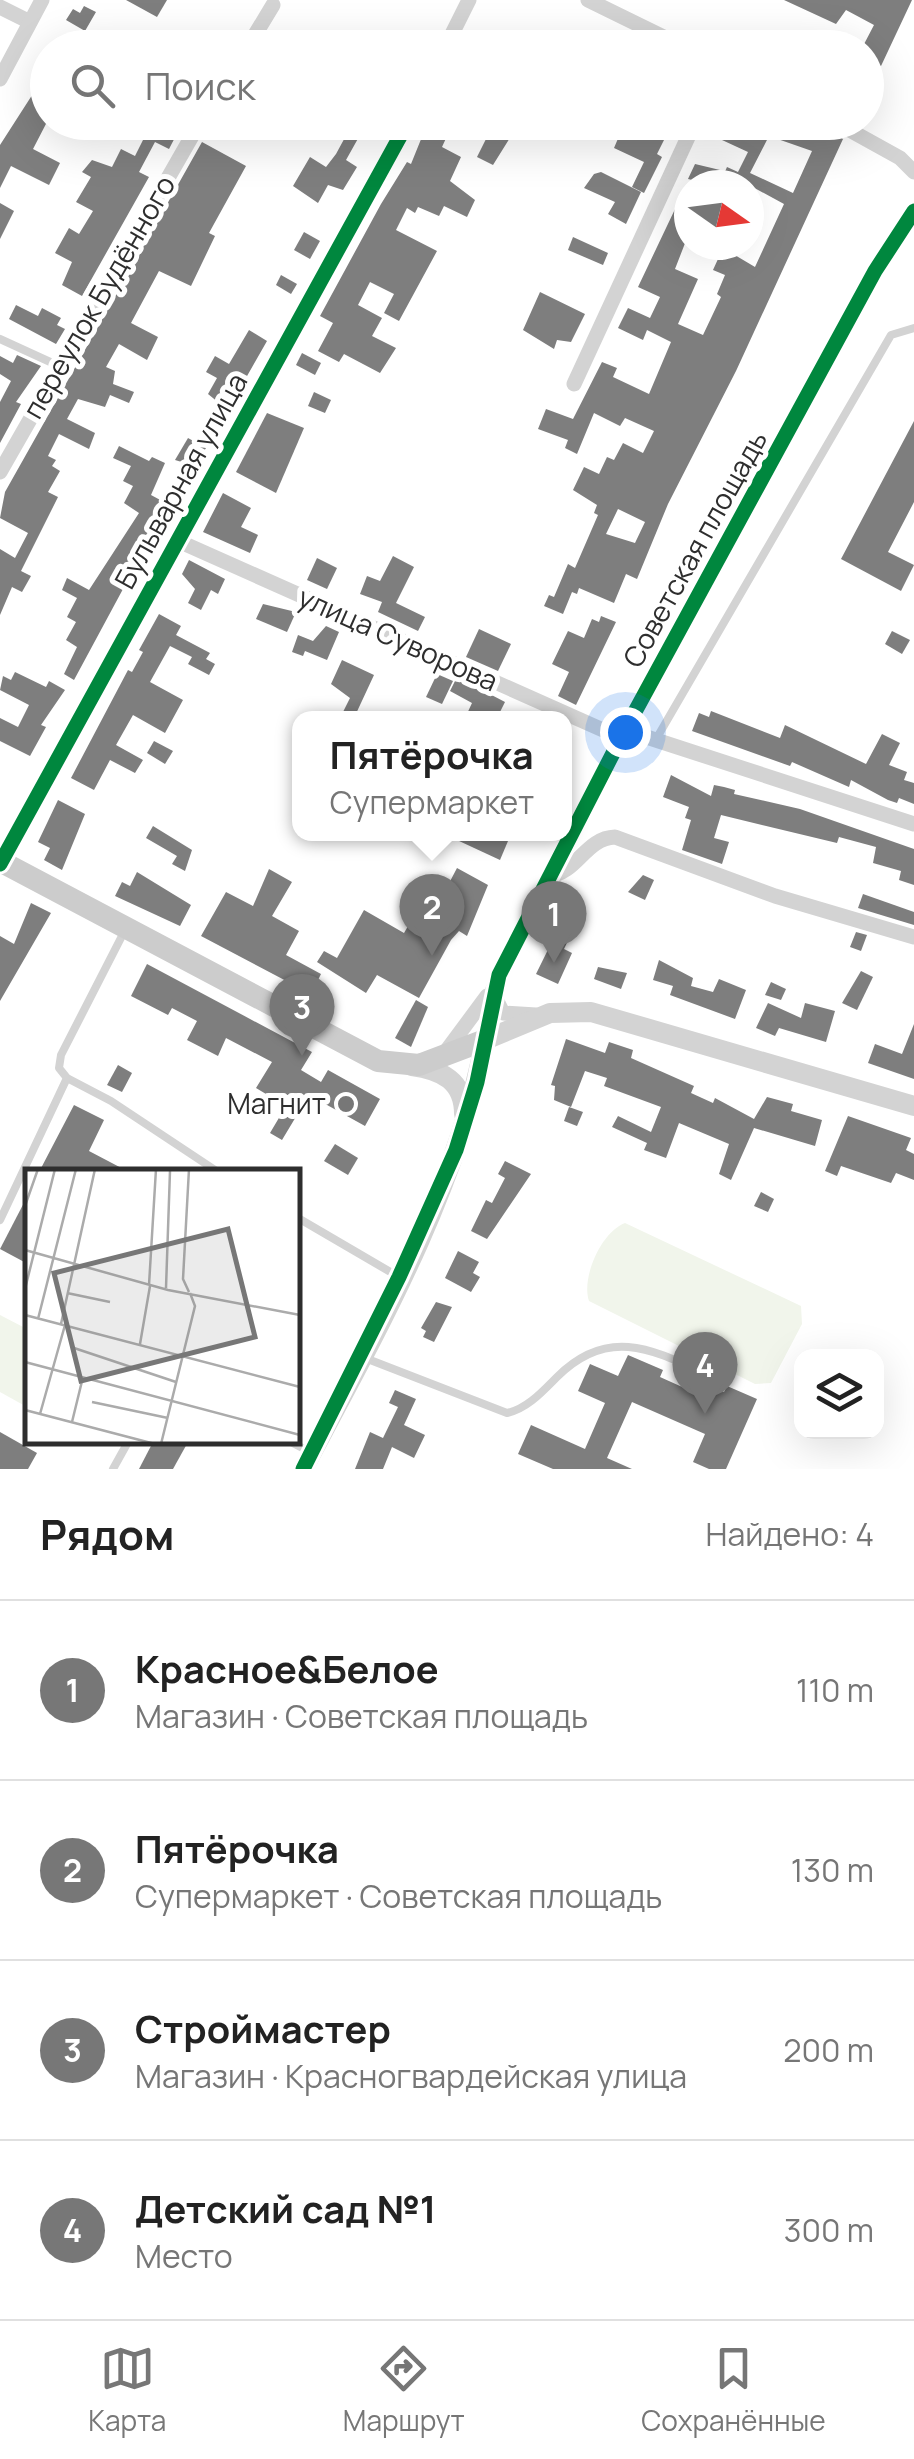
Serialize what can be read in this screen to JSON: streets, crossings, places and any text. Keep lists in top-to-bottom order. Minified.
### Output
{"streets":{"street":["переулок Будённого","Бульварная улица","Советская площадь","улица Суворова"]},"crossings":[["Бульварная улица","улица Суворова"],["Советская площадь","улица Суворова"]],"places":["Магнит"],"north":"right","page":{"search":"Поиск","popup":["Пятёрочка","Супермаркет"],"pins":["2","1","3","4"],"heading":["Рядом","Найдено: 4"],"list":[{"mark":"1","name":"Красное&Белое","note":"Магазин · Советская площадь","value":"110 m"},{"mark":"2","name":"Пятёрочка","note":"Супермаркет · Советская площадь","value":"130 m"},{"mark":"3","name":"Строймастер","note":"Магазин · Красногвардейская улица","value":"200 m"},{"mark":"4","name":"Детский сад №1","note":"Место","value":"300 m"}],"nav":["Карта","Маршрут","Сохранённые"]}}
